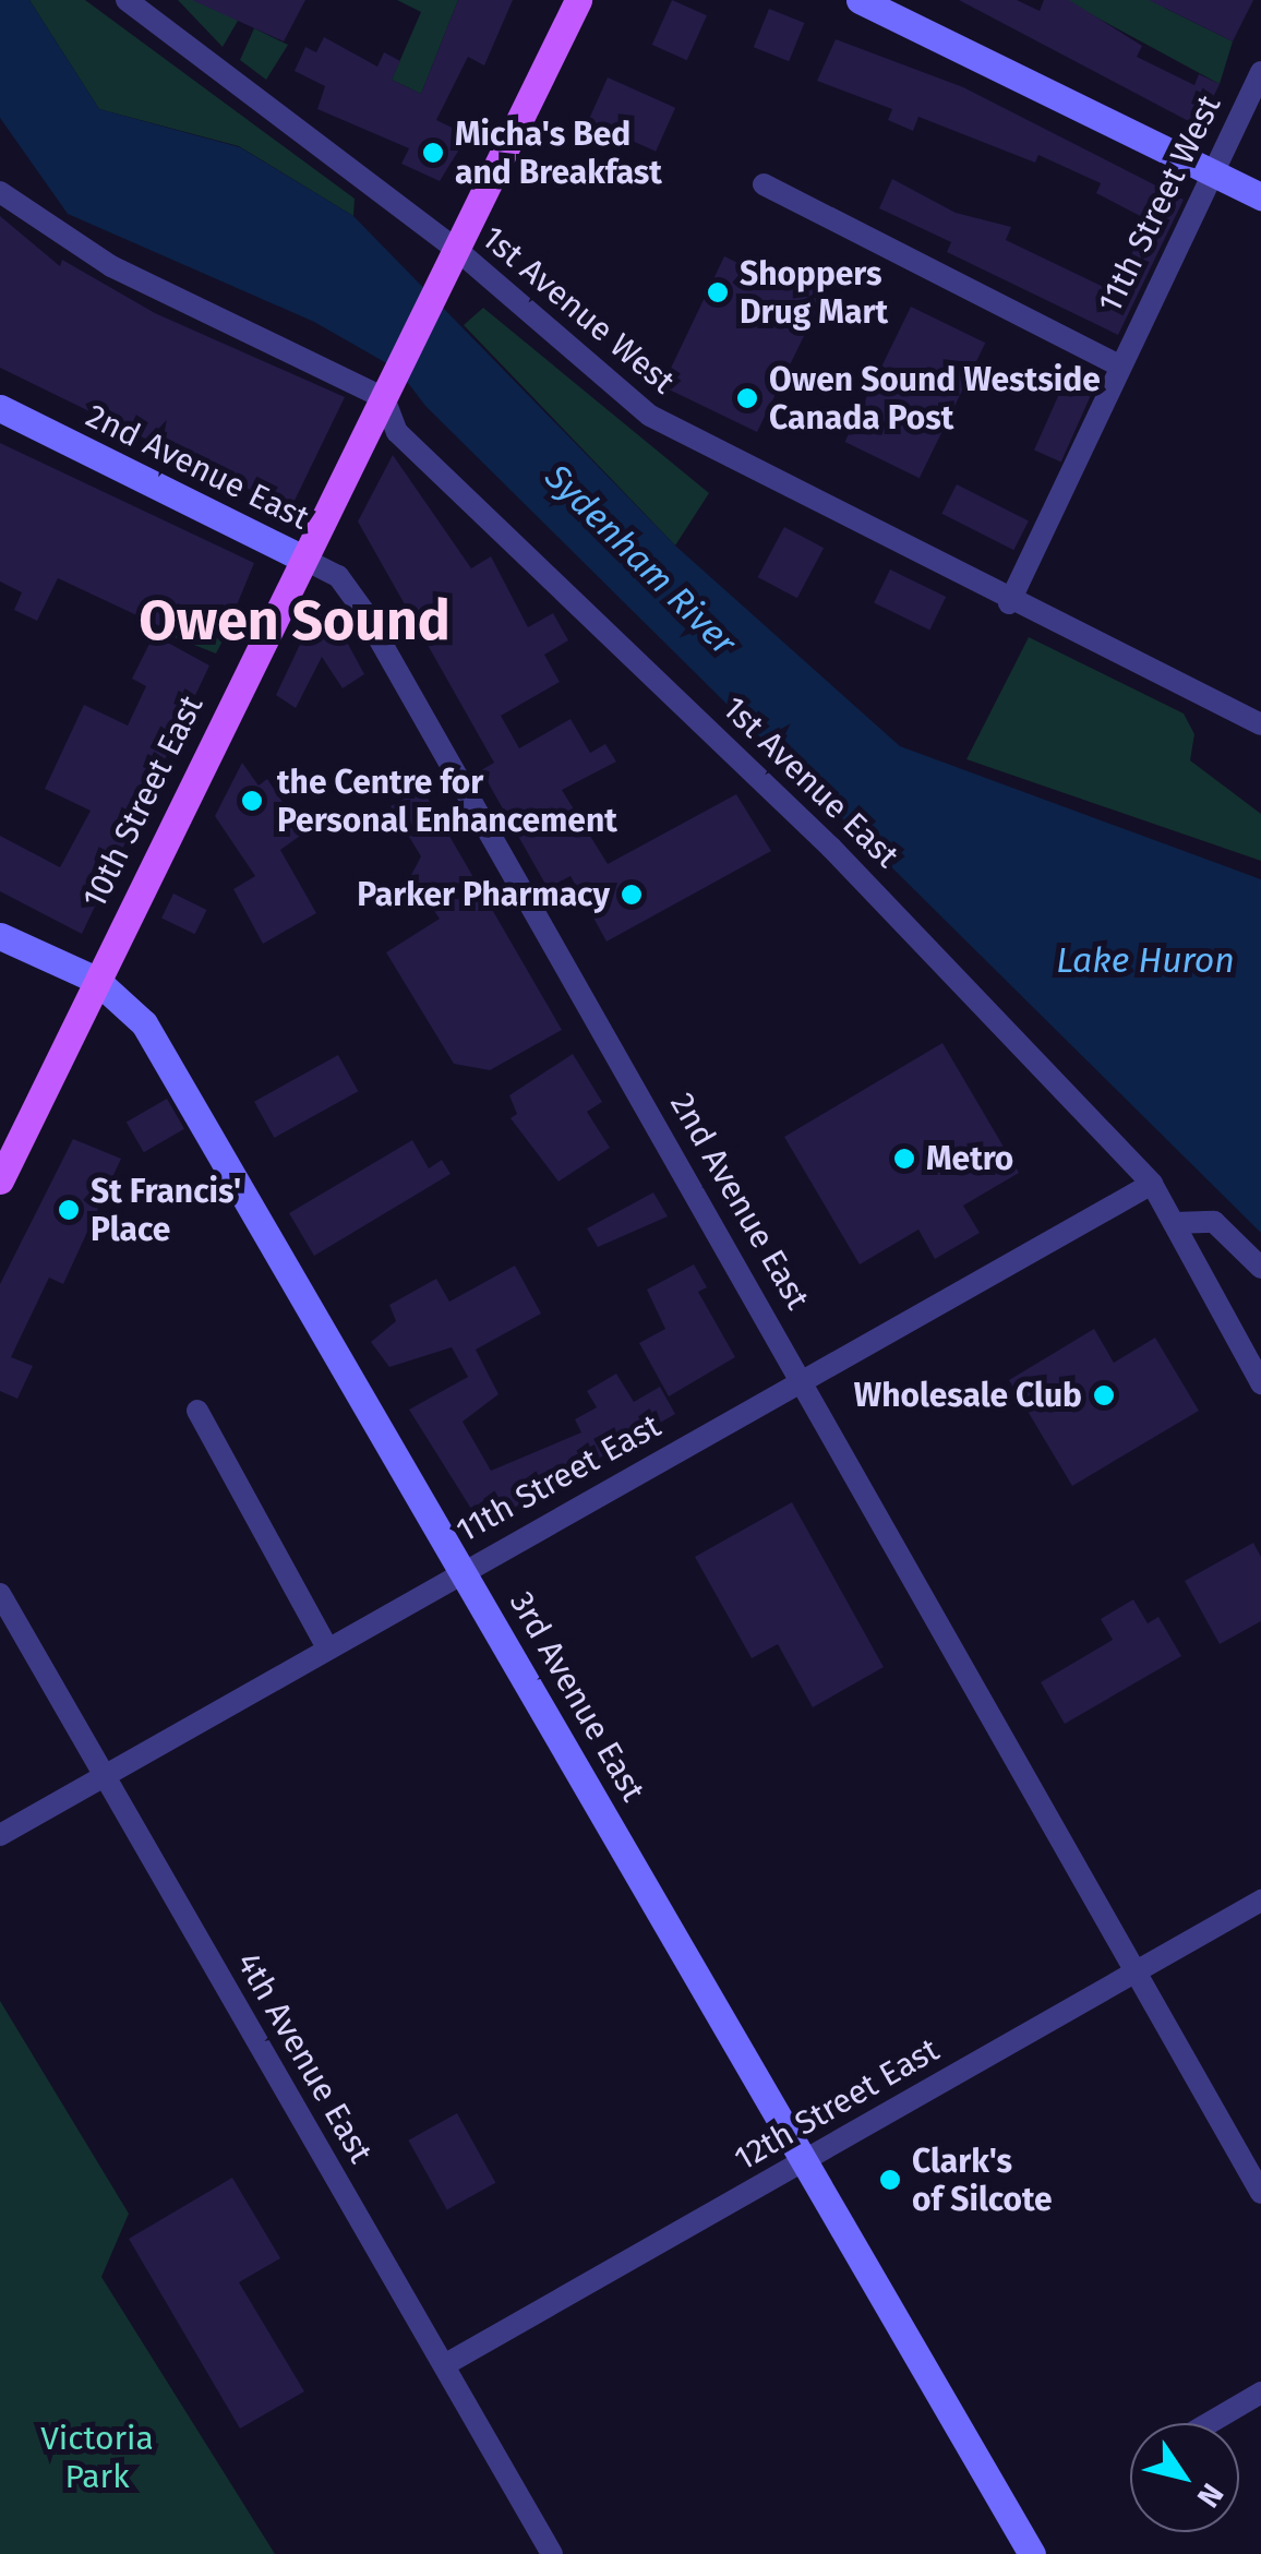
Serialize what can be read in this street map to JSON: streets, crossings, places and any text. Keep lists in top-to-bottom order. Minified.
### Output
{"streets":{"main road":["2nd Avenue East","10th Street East","3rd Avenue East"],"street":["11th Street West","1st Avenue West","1st Avenue East","11th Street East","4th Avenue East","12th Street East"]},"crossings":[["11th Street West","1st Avenue West"],["1st Avenue West","10th Street East"],["2nd Avenue East","10th Street East"],["2nd Avenue East","11th Street East"],["2nd Avenue East","12th Street East"],["1st Avenue East","10th Street East"],["1st Avenue East","11th Street East"],["10th Street East","3rd Avenue East"],["11th Street East","3rd Avenue East"],["11th Street East","4th Avenue East"],["3rd Avenue East","12th Street East"],["4th Avenue East","12th Street East"]],"districts":["Owen Sound"],"water":["Sydenham River","Lake Huron"],"parks":["Victoria Park"],"places":["Micha's Bed and Breakfast","Shoppers Drug Mart","Owen Sound Westside Canada Post","the Centre for Personal Enhancement","Parker Pharmacy","Metro","St Francis' Place","Wholesale Club","Clark's of Silcote"],"north":"bottom right"}
